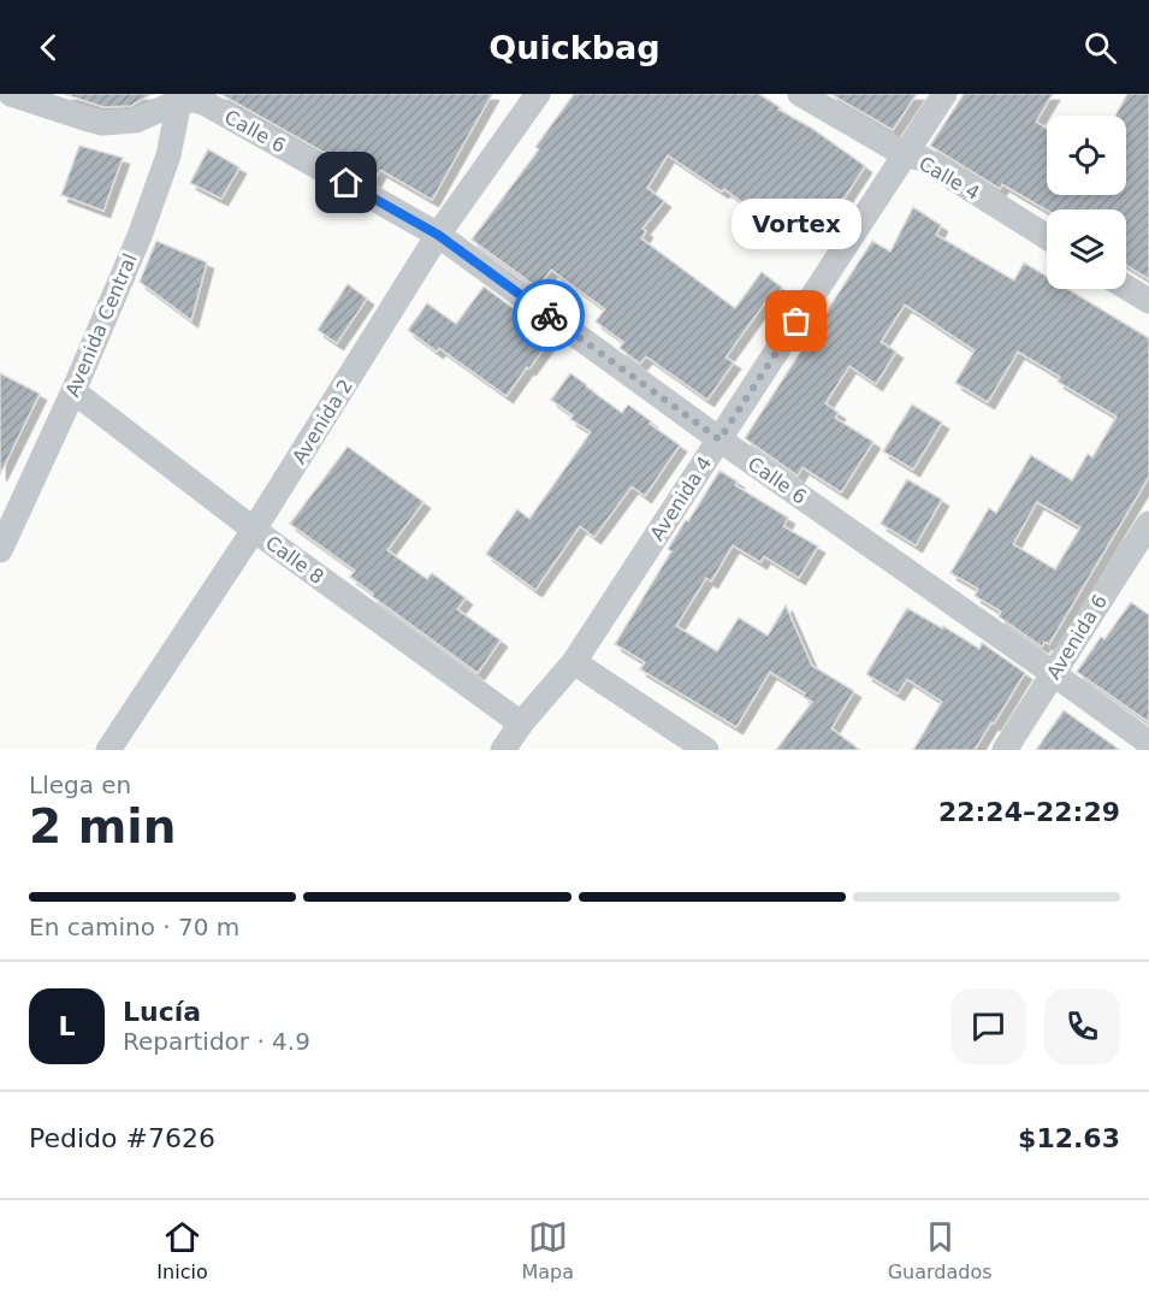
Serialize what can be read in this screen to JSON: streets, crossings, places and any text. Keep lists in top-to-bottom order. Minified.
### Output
{"streets":{"street":["Calle 6","Calle 4","Avenida Central","Avenida 2","Avenida 4","Calle 8","Avenida 6"]},"crossings":[["Calle 6","Avenida Central"],["Calle 6","Avenida 2"],["Calle 6","Avenida 4"],["Calle 6","Avenida 6"],["Calle 4","Avenida 4"],["Avenida Central","Calle 8"],["Avenida 2","Calle 8"],["Avenida 4","Calle 8"]],"places":["Vortex"],"page":{"header":"Quickbag","bubble":"Vortex","heading":["2 min","Llega en","22:24–22:29"],"panel":["Lucía","Repartidor · 4.9","Pedido #7626","$12.63"],"bar":"En camino · 70 m","round":"L","tabs":["Inicio","Mapa","Guardados"]}}
